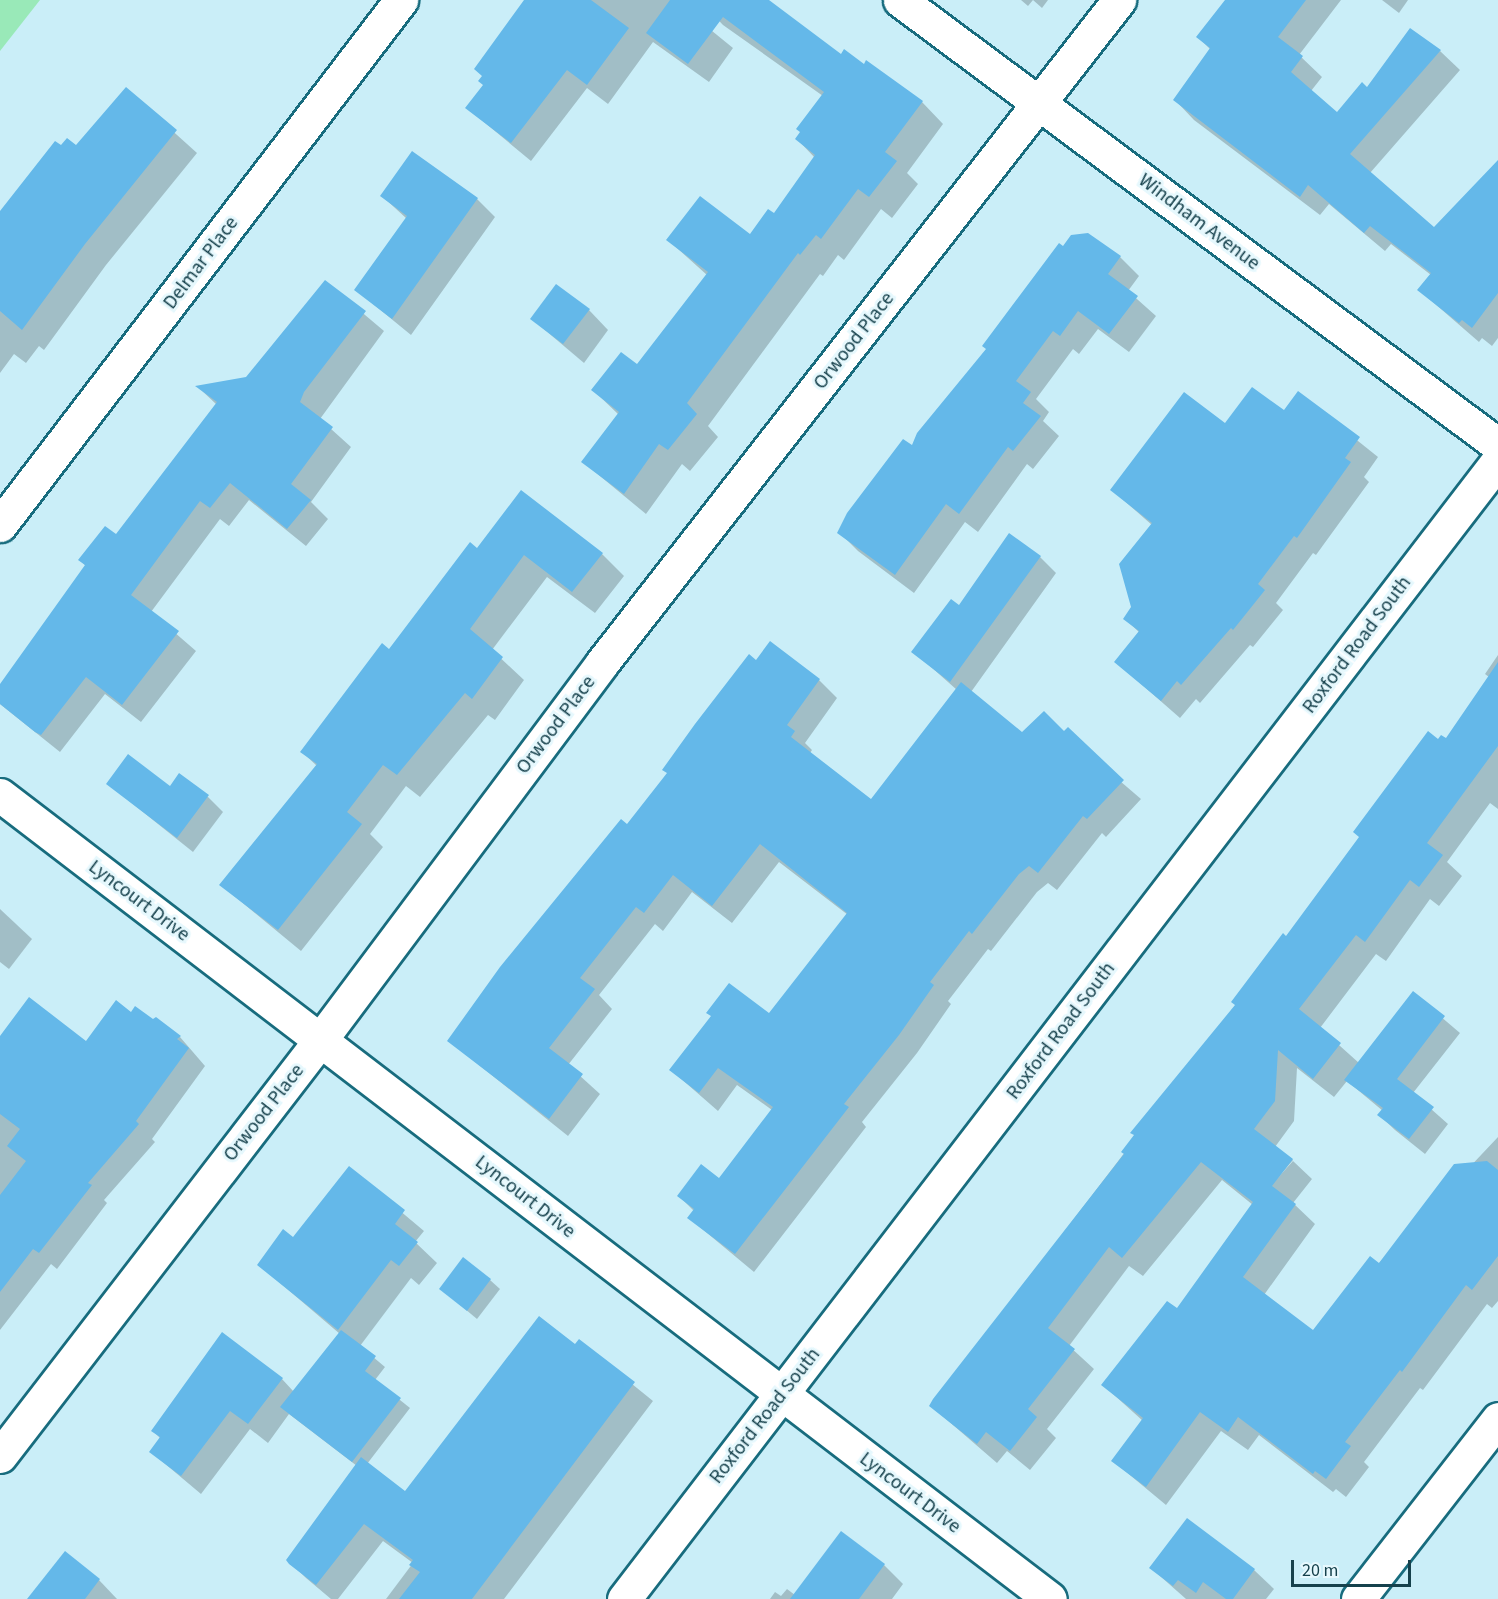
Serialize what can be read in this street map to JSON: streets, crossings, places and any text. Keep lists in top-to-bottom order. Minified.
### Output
{"streets":{"street":["Windham Avenue","Delmar Place","Orwood Place","Roxford Road South","Lyncourt Drive"]},"crossings":[["Windham Avenue","Orwood Place"],["Orwood Place","Lyncourt Drive"],["Roxford Road South","Lyncourt Drive"]],"scale_bar":"20 m"}
